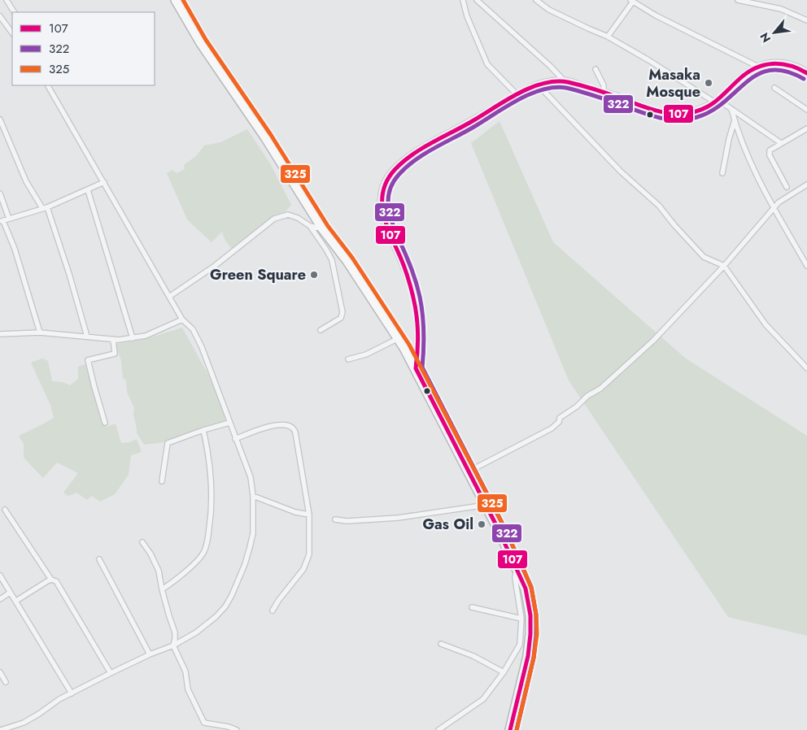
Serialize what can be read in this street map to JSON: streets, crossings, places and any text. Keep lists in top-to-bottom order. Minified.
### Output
{"places":["Masaka Mosque","Green Square","Gas Oil"],"lines":["transit line 325","transit line 107","transit line 322"],"legend":["107","322","325"],"north":"bottom left"}
